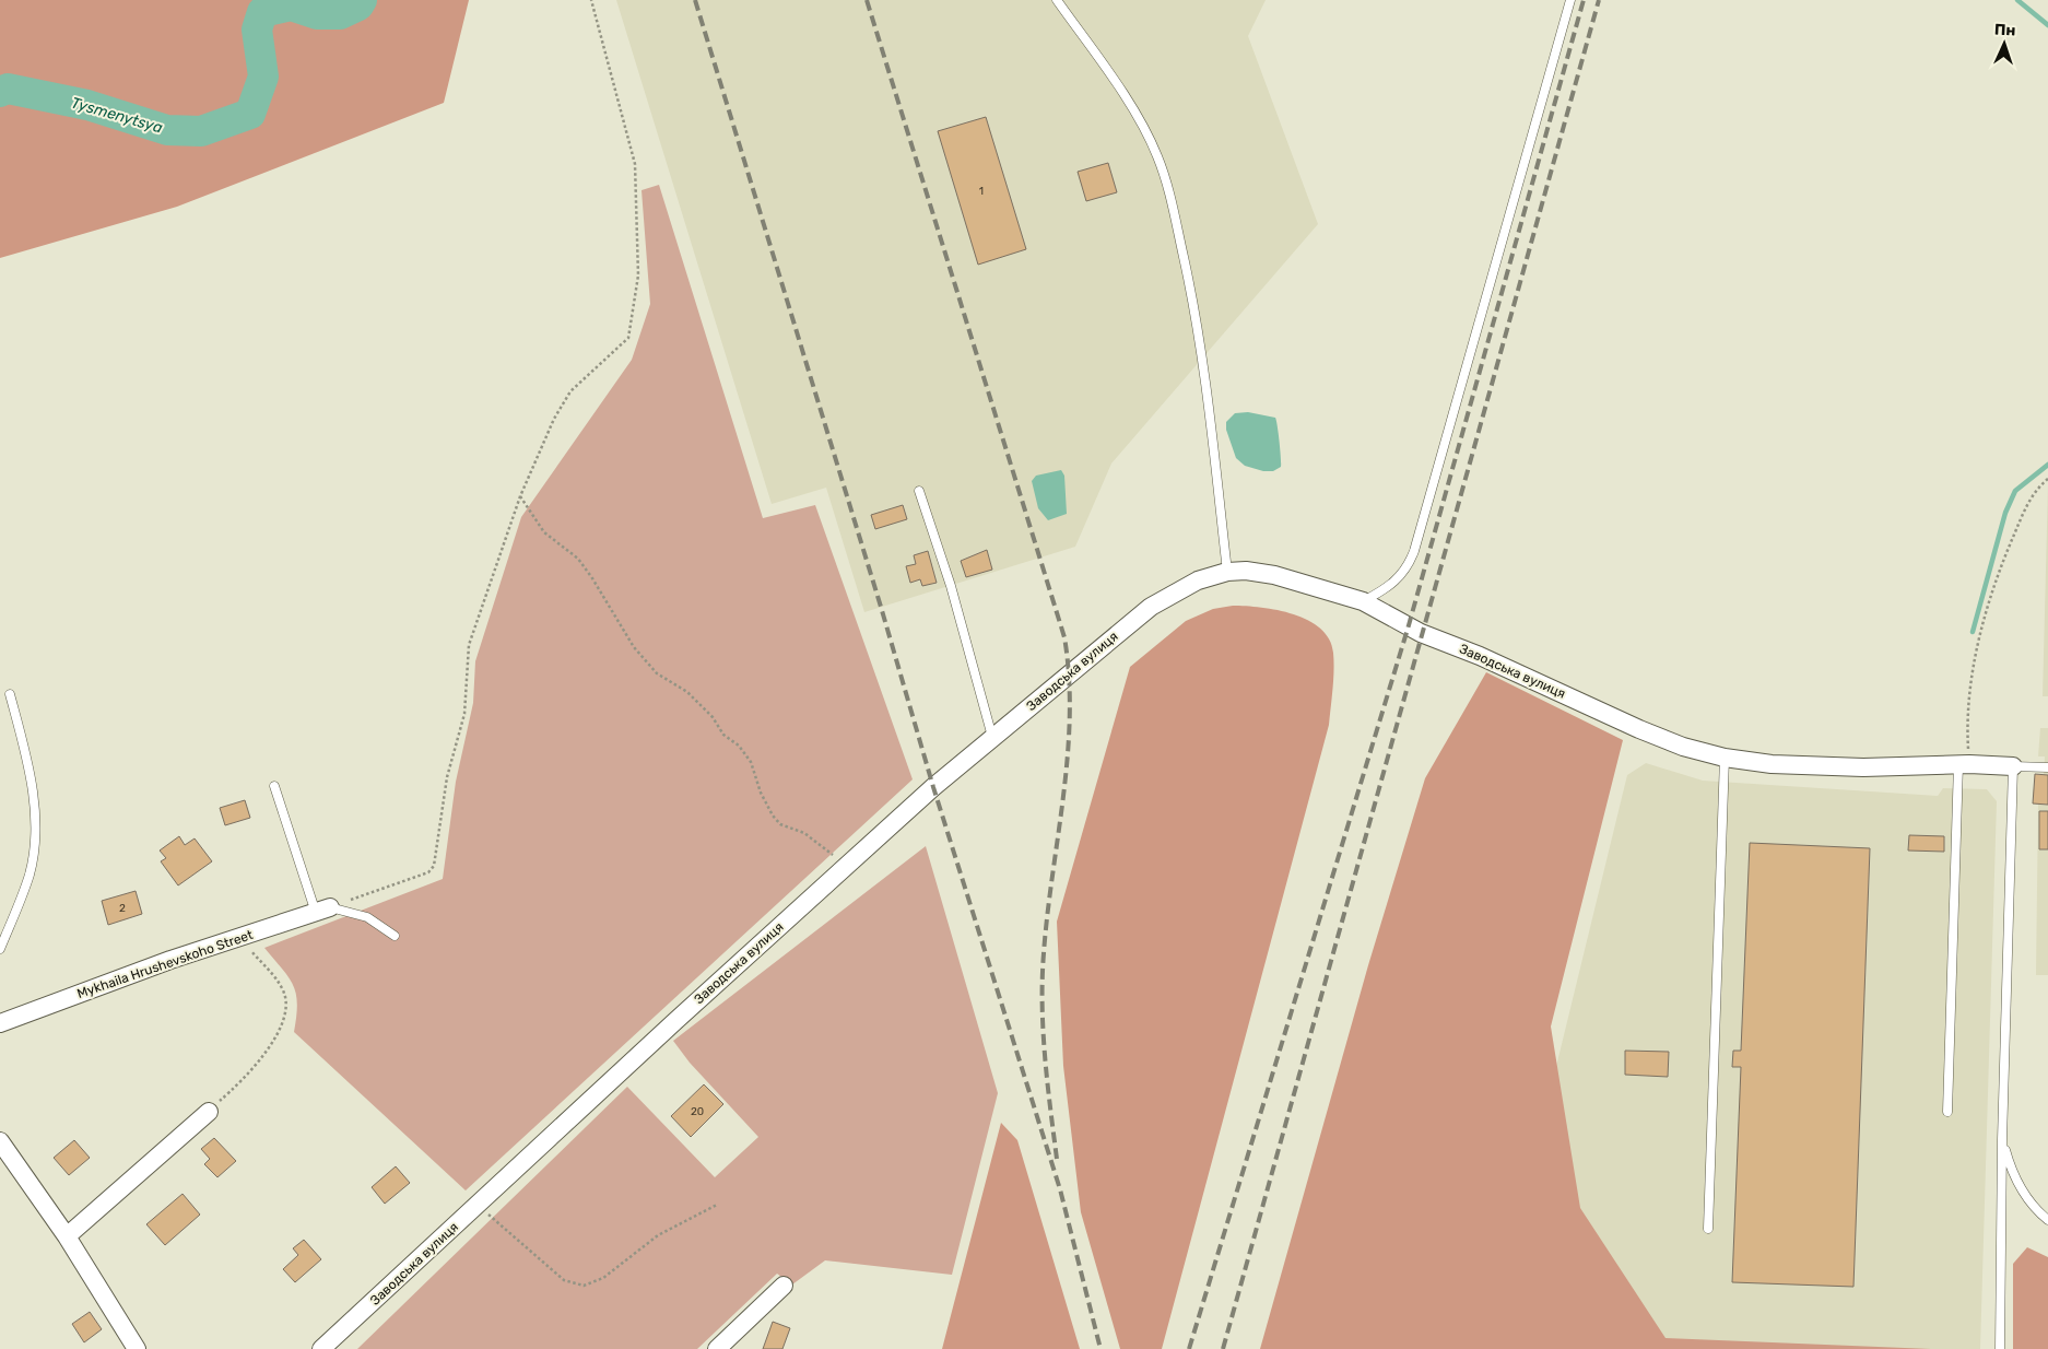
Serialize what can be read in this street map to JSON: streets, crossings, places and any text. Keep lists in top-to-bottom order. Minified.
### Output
{"streets":{"street":["Заводська вулиця","Mykhaila Hrushevskoho Street"]},"water":["Tysmenytsya"],"house_numbers":["1","2","20"],"north":"top"}
